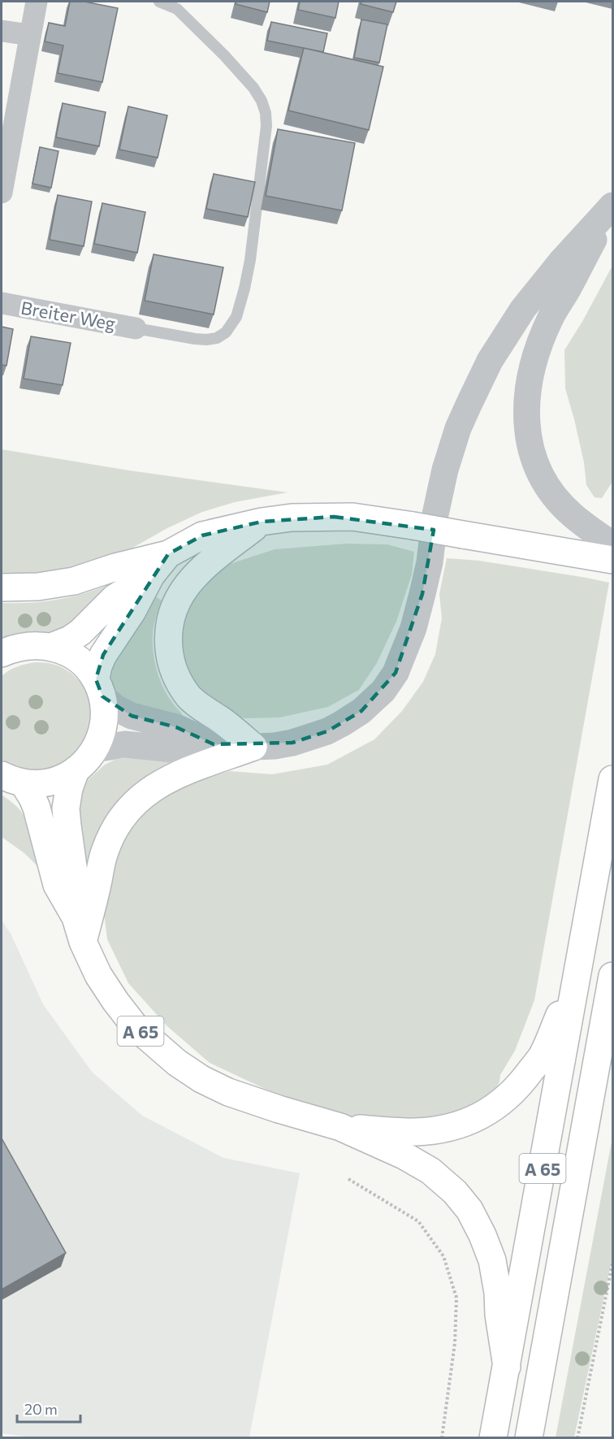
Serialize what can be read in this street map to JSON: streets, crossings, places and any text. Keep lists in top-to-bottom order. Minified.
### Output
{"streets":{"main road":["A 65"],"street":["Breiter Weg"]},"scale_bar":"20 m"}
